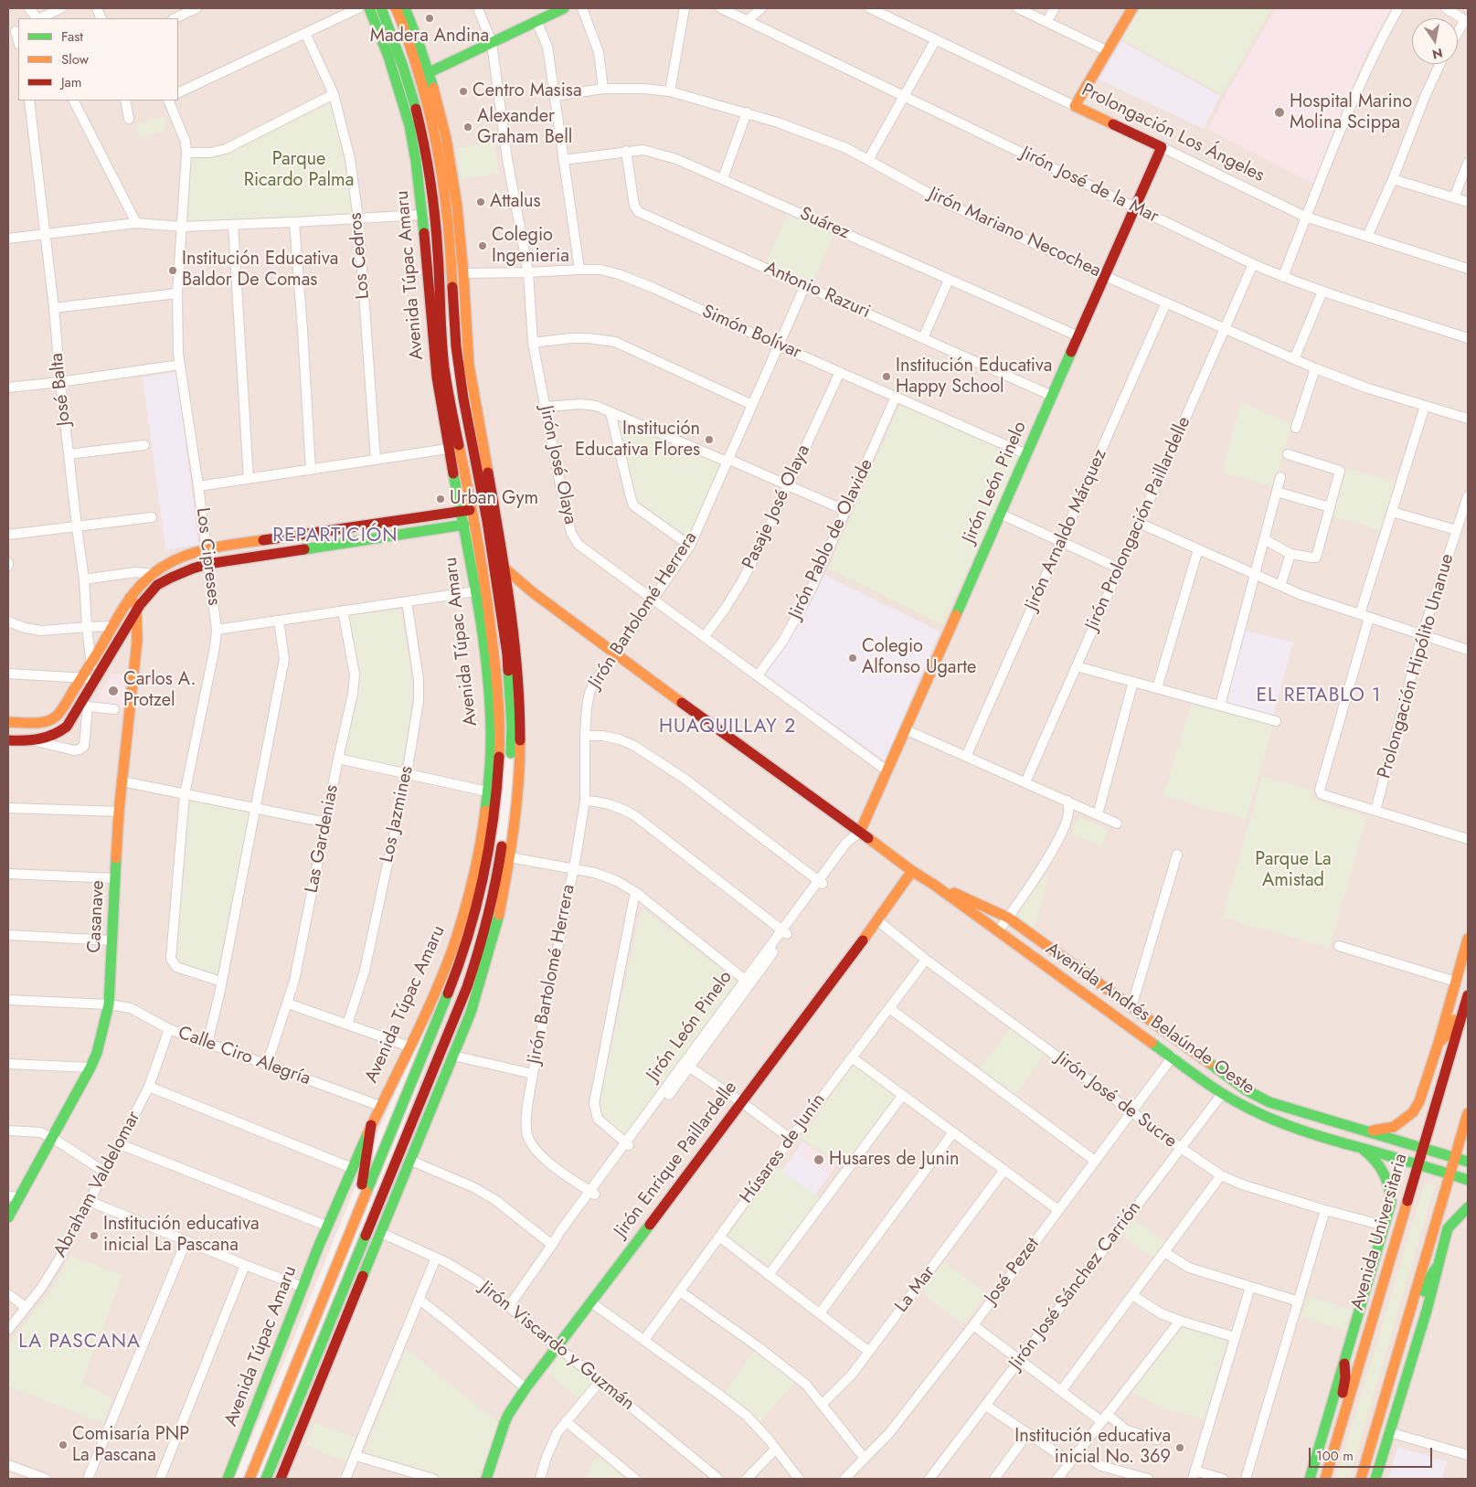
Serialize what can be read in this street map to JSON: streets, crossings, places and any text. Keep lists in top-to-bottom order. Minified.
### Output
{"streets":{"main road":["Prolongación Los Ángeles","Avenida Túpac Amaru","Jirón León Pinelo","Casanave","Avenida Andrés Belaúnde Oeste","Jirón Enrique Paillardelle","Avenida Universitaria"],"street":["Jirón José de la Mar","Suárez","Jirón Mariano Necochea","Los Cedros","Antonio Razuri","Simón Bolívar","José Balta","Jirón José Olaya","Pasaje José Olaya","Jirón Prolongación Paillardelle","Jirón Arnaldo Márquez","Jirón Pablo de Olavide","Los Cipreses","Jirón Bartolomé Herrera","Prolongación Hipólito Unanue","Los Jazmines","Las Gardenias","Calle Ciro Alegría","Jirón José de Sucre","Húsares de Junín","Abraham Valdelomar","José Pezet","Jirón José Sánchez Carrión","La Mar","Jirón Viscardo y Guzmán"]},"crossings":[["Prolongación Los Ángeles","Jirón León Pinelo"],["Jirón José de la Mar","Jirón León Pinelo"],["Jirón José de la Mar","Jirón Prolongación Paillardelle"],["Suárez","Antonio Razuri"],["Suárez","Jirón León Pinelo"],["Jirón Mariano Necochea","Jirón León Pinelo"],["Jirón Mariano Necochea","Jirón Prolongación Paillardelle"],["Jirón Mariano Necochea","Jirón Arnaldo Márquez"],["Avenida Túpac Amaru","Avenida Andrés Belaúnde Oeste"],["Avenida Túpac Amaru","Calle Ciro Alegría"],["Antonio Razuri","Jirón León Pinelo"],["Antonio Razuri","Jirón Bartolomé Herrera"],["Simón Bolívar","Jirón José Olaya"],["Simón Bolívar","Jirón León Pinelo"],["Simón Bolívar","Pasaje José Olaya"],["Simón Bolívar","Jirón Pablo de Olavide"],["Simón Bolívar","Jirón Bartolomé Herrera"],["Jirón José Olaya","Jirón León Pinelo"],["Jirón José Olaya","Pasaje José Olaya"],["Jirón José Olaya","Jirón Pablo de Olavide"],["Jirón José Olaya","Jirón Bartolomé Herrera"],["Jirón León Pinelo","Jirón Bartolomé Herrera"],["Jirón León Pinelo","Avenida Andrés Belaúnde Oeste"],["Jirón León Pinelo","Jirón Viscardo y Guzmán"],["Jirón Bartolomé Herrera","Avenida Andrés Belaúnde Oeste"],["Las Gardenias","Calle Ciro Alegría"],["Casanave","Calle Ciro Alegría"],["Avenida Andrés Belaúnde Oeste","Jirón Enrique Paillardelle"],["Avenida Andrés Belaúnde Oeste","Avenida Universitaria"],["Avenida Andrés Belaúnde Oeste","José Pezet"],["Avenida Andrés Belaúnde Oeste","Jirón José Sánchez Carrión"],["Calle Ciro Alegría","Abraham Valdelomar"],["Jirón José de Sucre","Húsares de Junín"],["Jirón José de Sucre","Jirón Enrique Paillardelle"],["Jirón José de Sucre","Avenida Universitaria"],["Jirón José de Sucre","José Pezet"],["Jirón José de Sucre","Jirón José Sánchez Carrión"],["Jirón Enrique Paillardelle","Jirón Viscardo y Guzmán"]],"districts":["REPARTICIÓN","EL RETABLO 1","HUAQUILLAY 2","LA PASCANA"],"parks":["Parque Ricardo Palma","Parque La Amistad"],"places":["Madera Andina","Centro Masisa","Hospital Marino Molina Scippa","Alexander Graham Bell","Attalus","Colegio Ingenieria","Institución Educativa Baldor De Comas","Institución Educativa Happy School","Institución Educativa Flores","Urban Gym","Colegio Alfonso Ugarte","Carlos A. Protzel","Husares de Junin","Institución educativa inicial La Pascana","Comisaría PNP La Pascana","Institución educativa inicial No. 369"],"legend":["Fast","Slow","Jam"],"scale_bar":"100 m","north":"bottom"}
